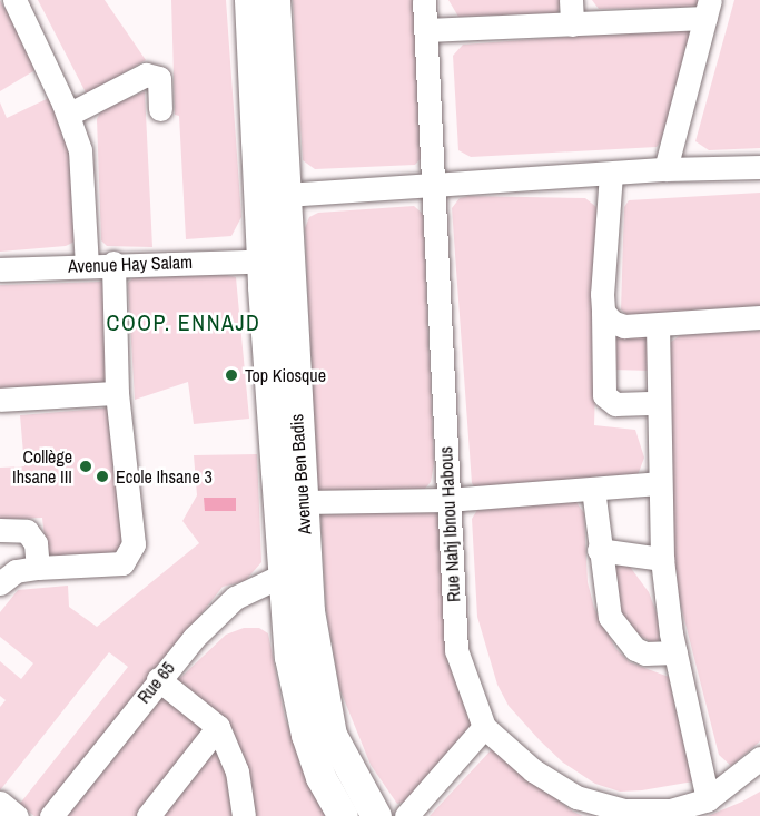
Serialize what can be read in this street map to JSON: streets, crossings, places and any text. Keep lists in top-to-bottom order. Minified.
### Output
{"streets":{"main road":["Avenue Ben Badis"],"street":["Avenue Hay Salam","Rue Nahj Ibnou Habous","Rue 65"]},"crossings":[["Avenue Hay Salam","Avenue Ben Badis"],["Avenue Ben Badis","Rue 65"]],"districts":["COOP. ENNAJD"],"places":["Top Kiosque","Collège Ihsane III","Ecole Ihsane 3"]}
